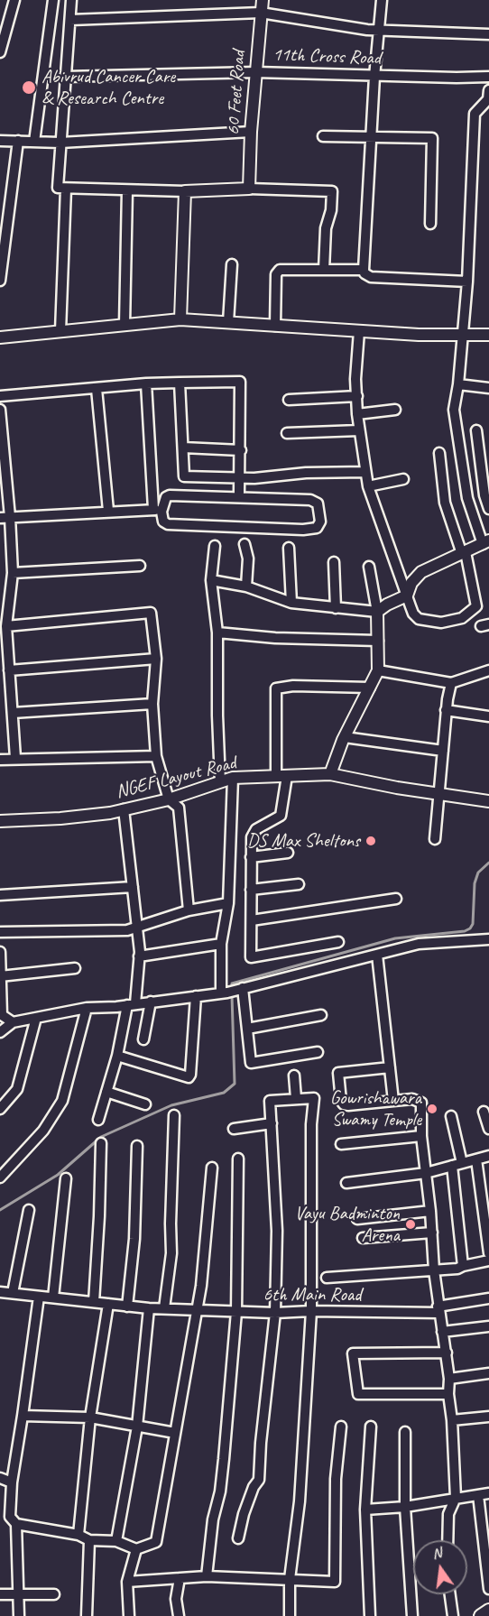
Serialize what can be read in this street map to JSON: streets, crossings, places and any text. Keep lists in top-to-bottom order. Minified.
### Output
{"streets":{"street":["11th Cross Road","60 Feet Road","NGEF Layout Road","6th Main Road"]},"crossings":[["11th Cross Road","60 Feet Road"]],"places":["Abivrud Cancer Care & Research Centre","DS Max Sheltons","Gowrishawara Swamy Temple","Vayu Badminton Arena"],"north":"top"}
